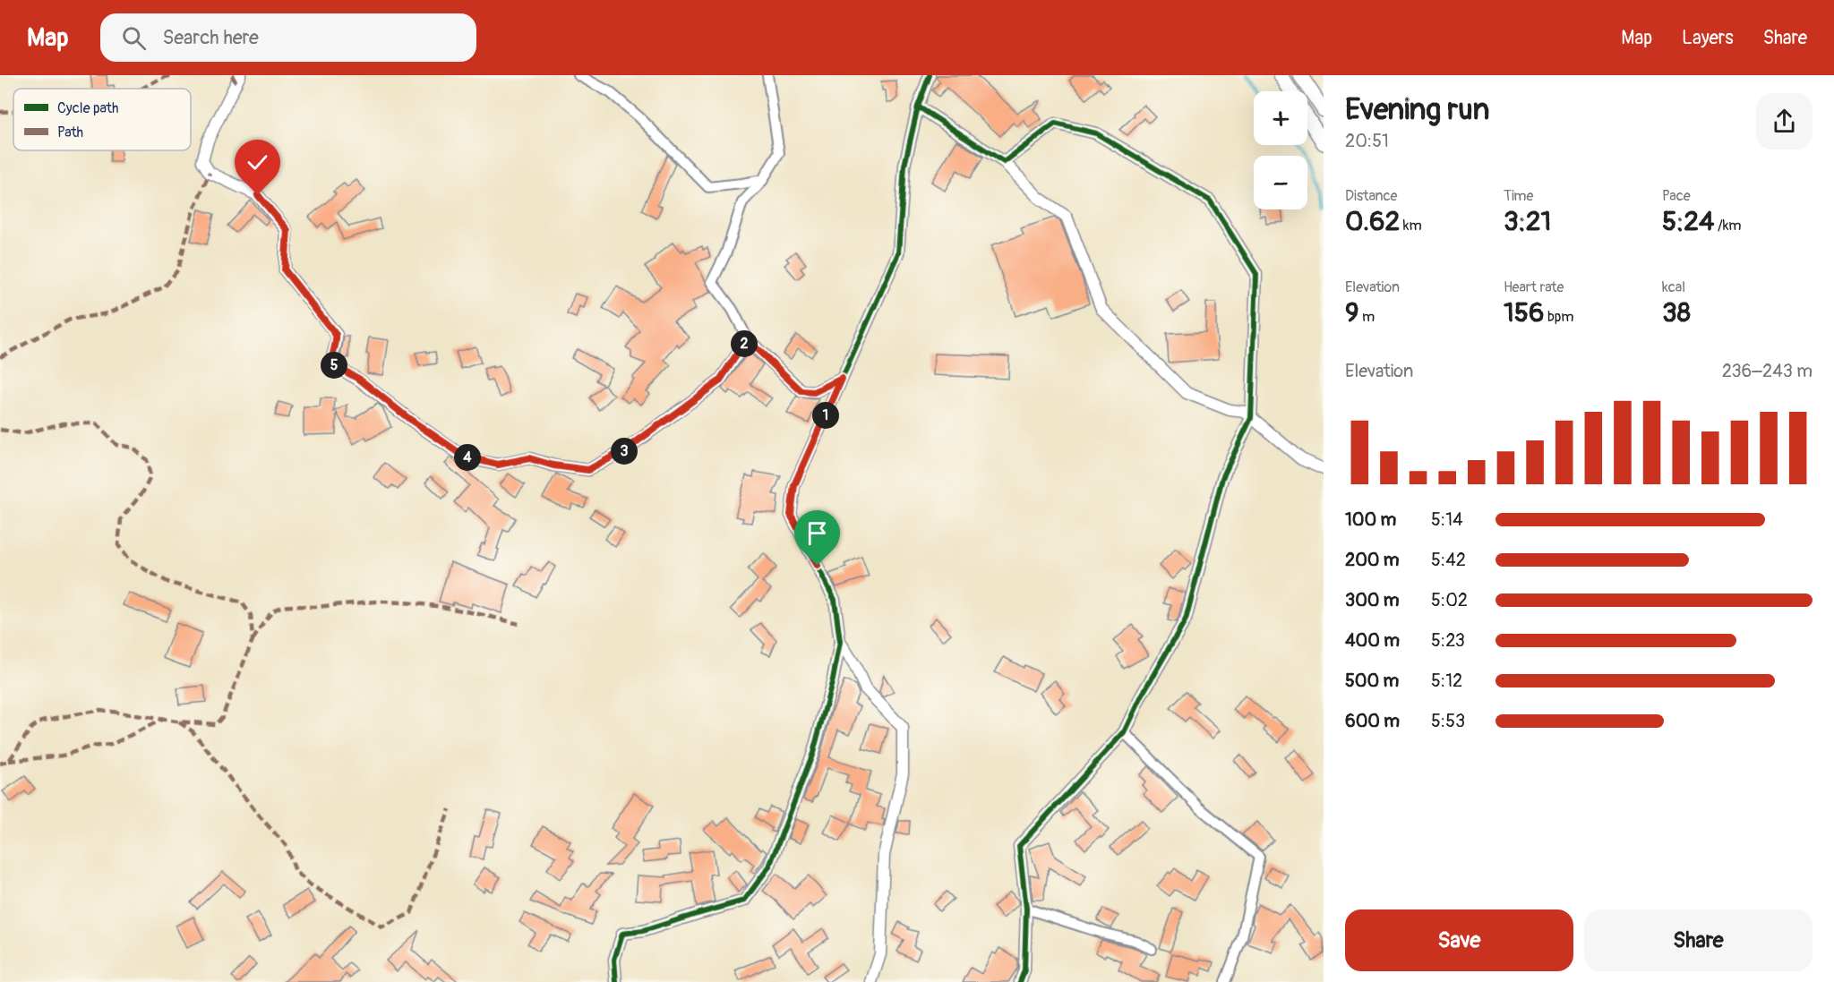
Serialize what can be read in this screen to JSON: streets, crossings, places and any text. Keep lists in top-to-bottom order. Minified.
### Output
{"legend":["Cycle path","Path"],"page":{"header":"Map","search":"Search here","nav":["Map","Layers","Share"],"heading":["Evening run","20:51"],"map_buttons":["+","−"],"stats":[["Distance","0.62 km"],["Time","3:21"],["Pace","5:24 /km"],["Elevation","9 m"],["Heart rate","156 bpm"],["kcal","38"]],"pins":["2","5","1","3","4"],"chart":["Elevation","236–243 m"],"list":[{"name":"100 m","note":"5:14"},{"name":"200 m","note":"5:42"},{"name":"300 m","note":"5:02"},{"name":"400 m","note":"5:23"},{"name":"500 m","note":"5:12"},{"name":"600 m","note":"5:53"}],"buttons":["Save","Share"]}}
